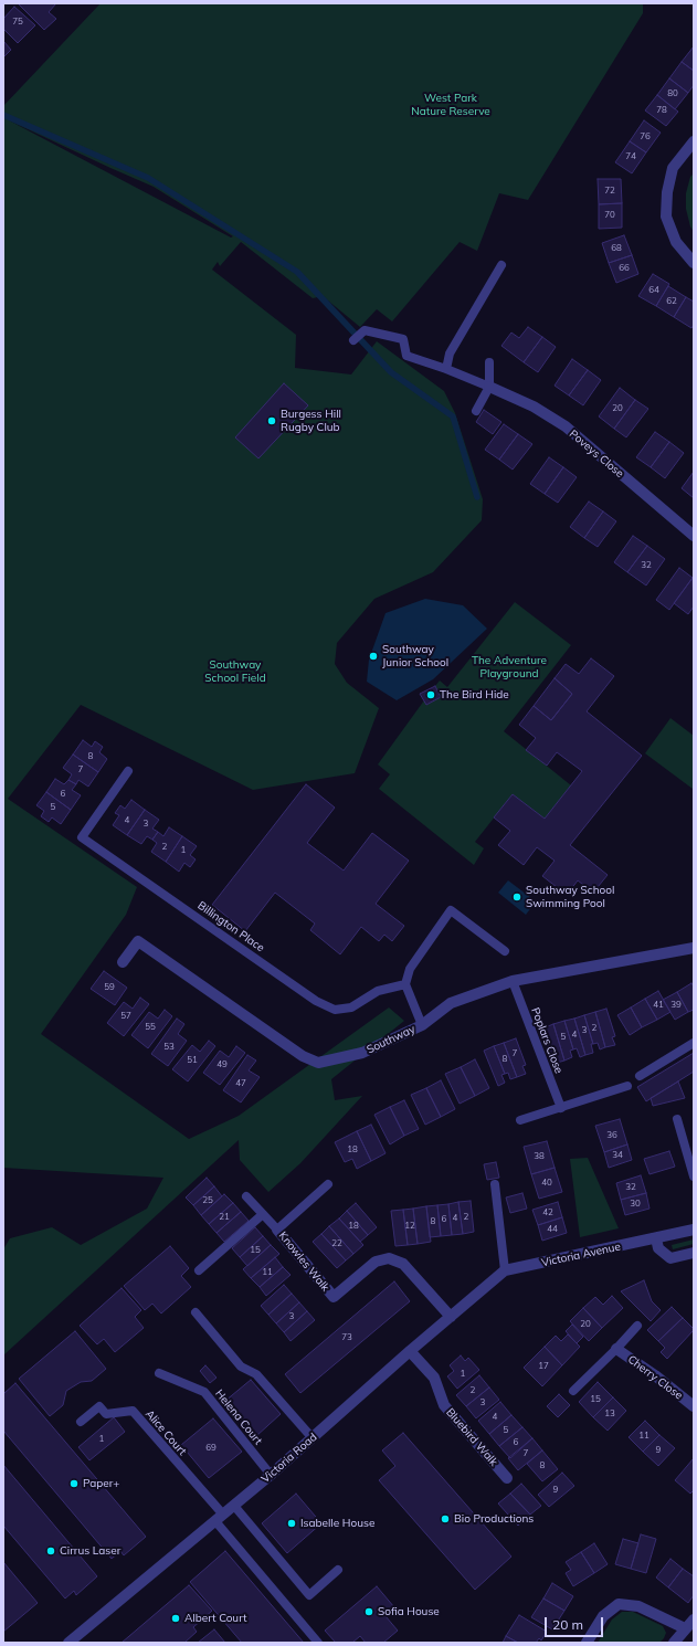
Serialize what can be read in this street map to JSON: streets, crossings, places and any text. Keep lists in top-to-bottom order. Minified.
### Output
{"streets":{"street":["Poveys Close","Southway","Victoria Avenue","Knowles Walk","Cherry Close","Bluebird Walk","Victoria Road"],"lane":["Billington Place","Poplars Close","Helena Court","Alice Court"]},"crossings":[["Southway","Poplars Close"],["Victoria Avenue","Victoria Road"],["Knowles Walk","Victoria Road"],["Helena Court","Victoria Road"],["Alice Court","Victoria Road"],["Bluebird Walk","Victoria Road"]],"parks":["West Park Nature Reserve","The Adventure Playground","Southway School Field"],"places":["Burgess Hill Rugby Club","Southway Junior School","The Bird Hide","Southway School Swimming Pool","Paper+","Bio Productions","Isabelle House","Cirrus Laser","Sofia House","Albert Court"],"house_numbers":["75","80","78","76","74","72","70","68","66","64","62","20","32","8","7","6","5","4","3","2","1","59","41","39","57","55","2","3","4","5","53","7","8","51","49","47","36","18","34","38","40","32","25","30","42","21","2","4","6","8","18","12","44","22","15","11","3","20","73","17","1","2","15","3","13","4","5","11","1","6","69","9","7","8","9"],"scale_bar":"20 m"}
